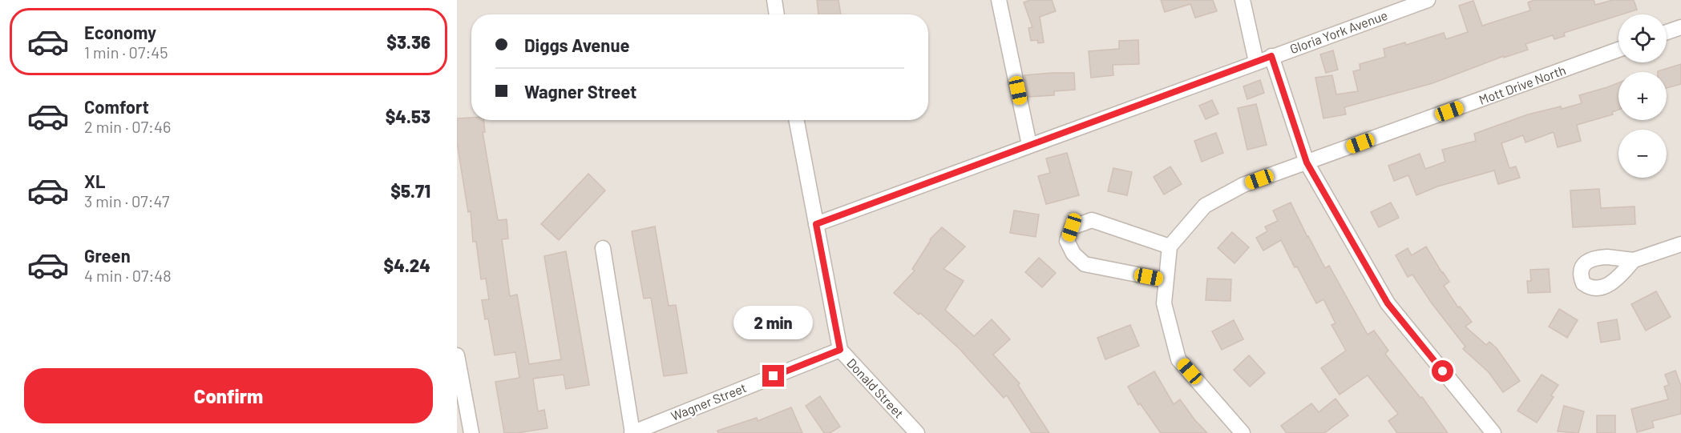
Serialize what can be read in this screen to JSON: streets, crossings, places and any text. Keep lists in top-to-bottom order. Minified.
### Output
{"streets":{"street":["Gloria York Avenue","Mott Drive North","Donald Street","Wagner Street"]},"crossings":[["Gloria York Avenue","Donald Street"],["Donald Street","Wagner Street"]],"page":{"list":[{"name":"Economy","note":"1 min · 07:45","value":"$3.36"},{"name":"Comfort","note":"2 min · 07:46","value":"$4.53"},{"name":"XL","note":"3 min · 07:47","value":"$5.71"},{"name":"Green","note":"4 min · 07:48","value":"$4.24"}],"map_buttons":["+","−"],"banner":["Diggs Avenue","Wagner Street"],"bubble":"2 min","buttons":"Confirm"}}
